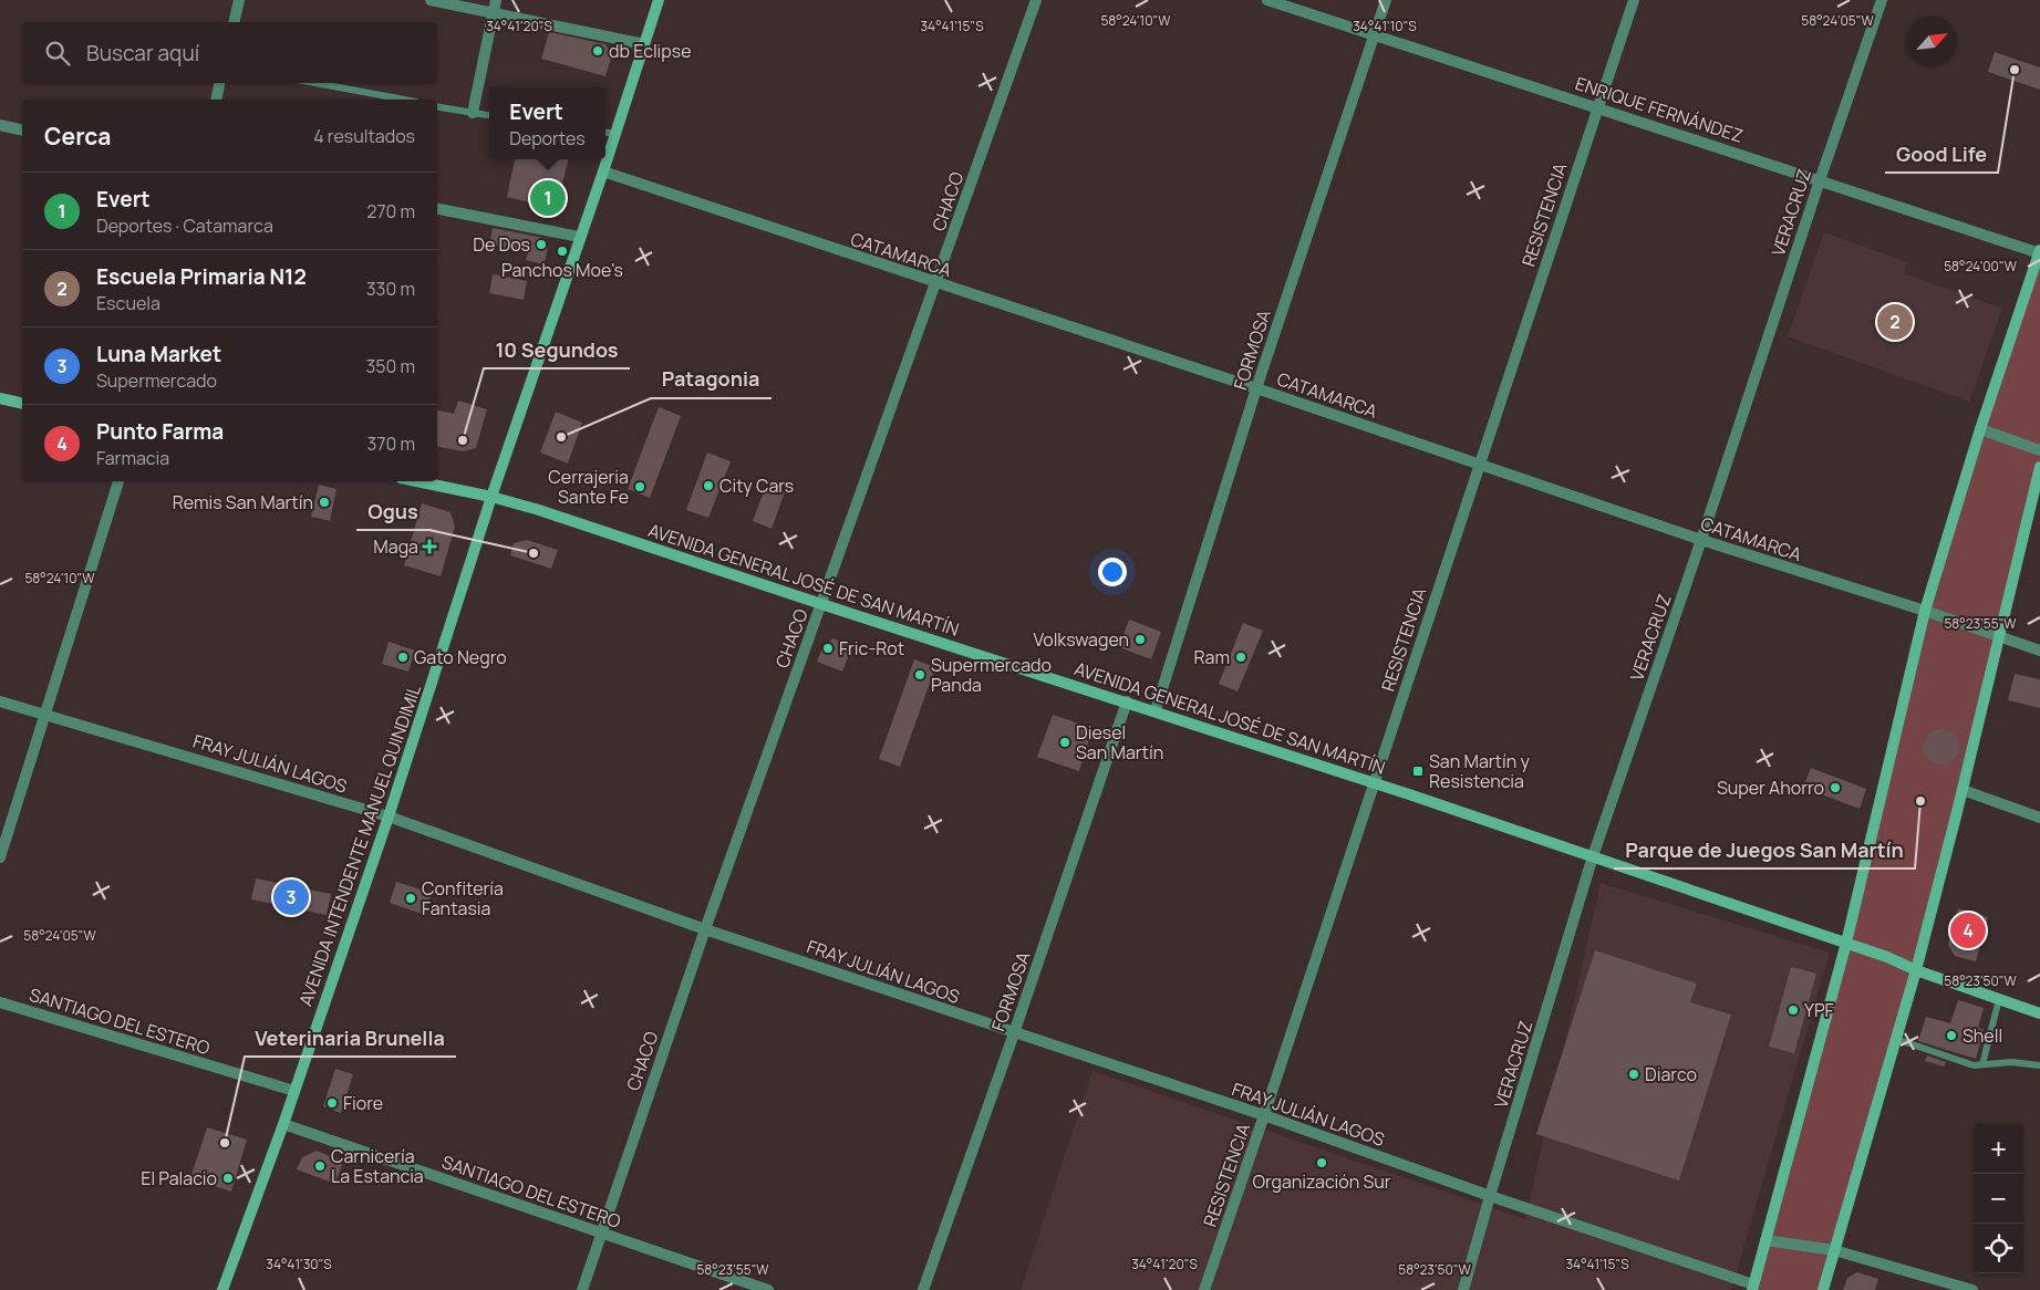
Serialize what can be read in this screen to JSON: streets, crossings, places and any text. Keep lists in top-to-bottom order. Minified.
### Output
{"streets":{"main road":["AVENIDA GENERAL JOSÉ DE SAN MARTÍN","AVENIDA INTENDENTE MANUEL QUINDIMIL"],"street":["ENRIQUE FERNÁNDEZ","CHACO","VERACRUZ","RESISTENCIA","CATAMARCA","FORMOSA","FRAY JULIÁN LAGOS","SANTIAGO DEL ESTERO"]},"crossings":[["ENRIQUE FERNÁNDEZ","VERACRUZ"],["ENRIQUE FERNÁNDEZ","RESISTENCIA"],["ENRIQUE FERNÁNDEZ","FORMOSA"],["CHACO","CATAMARCA"],["CHACO","AVENIDA GENERAL JOSÉ DE SAN MARTÍN"],["CHACO","FRAY JULIÁN LAGOS"],["CHACO","SANTIAGO DEL ESTERO"],["VERACRUZ","CATAMARCA"],["VERACRUZ","AVENIDA GENERAL JOSÉ DE SAN MARTÍN"],["VERACRUZ","FRAY JULIÁN LAGOS"],["RESISTENCIA","CATAMARCA"],["RESISTENCIA","AVENIDA GENERAL JOSÉ DE SAN MARTÍN"],["RESISTENCIA","FRAY JULIÁN LAGOS"],["CATAMARCA","FORMOSA"],["CATAMARCA","AVENIDA INTENDENTE MANUEL QUINDIMIL"],["FORMOSA","AVENIDA GENERAL JOSÉ DE SAN MARTÍN"],["FORMOSA","FRAY JULIÁN LAGOS"],["AVENIDA GENERAL JOSÉ DE SAN MARTÍN","AVENIDA INTENDENTE MANUEL QUINDIMIL"],["FRAY JULIÁN LAGOS","AVENIDA INTENDENTE MANUEL QUINDIMIL"],["AVENIDA INTENDENTE MANUEL QUINDIMIL","SANTIAGO DEL ESTERO"]],"places":{"other":["db Eclipse","Good Life","De Dos","Panchos Moe's","Patagonia","10 Segundos","City Cars","Cerrajeria Sante Fe","Remis San Martín","Ogus","Volkswagen","Fric-Rot","Gato Negro","Ram","Supermercado Panda","Diesel San Martín","Super Ahorro","Parque de Juegos San Martín","Confitería Fantasia","YPF","Shell","Diarco","Fiore","Veterinaria Brunella","Organización Sur","Carnicería La Estancia","El Palacio"],"health":["Maga"],"transit":["San Martín y Resistencia"]},"north":"top right","page":{"search":"Buscar aquí","popup":["Evert","Deportes"],"heading":["Cerca","4 resultados"],"list":[{"mark":"1","name":"Evert","note":"Deportes · Catamarca","value":"270 m"},{"mark":"2","name":"Escuela Primaria N12","note":"Escuela","value":"330 m"},{"mark":"3","name":"Luna Market","note":"Supermercado","value":"350 m"},{"mark":"4","name":"Punto Farma","note":"Farmacia","value":"370 m"}],"pins":["1","2","3","4"],"map_buttons":["+","−"]},"coordinates":["58°24'10\"W","58°24'05\"W","34°41'20\"S","34°41'15\"S","34°41'10\"S","58°24'00\"W","58°23'55\"W","58°23'50\"W","34°41'30\"S"]}
